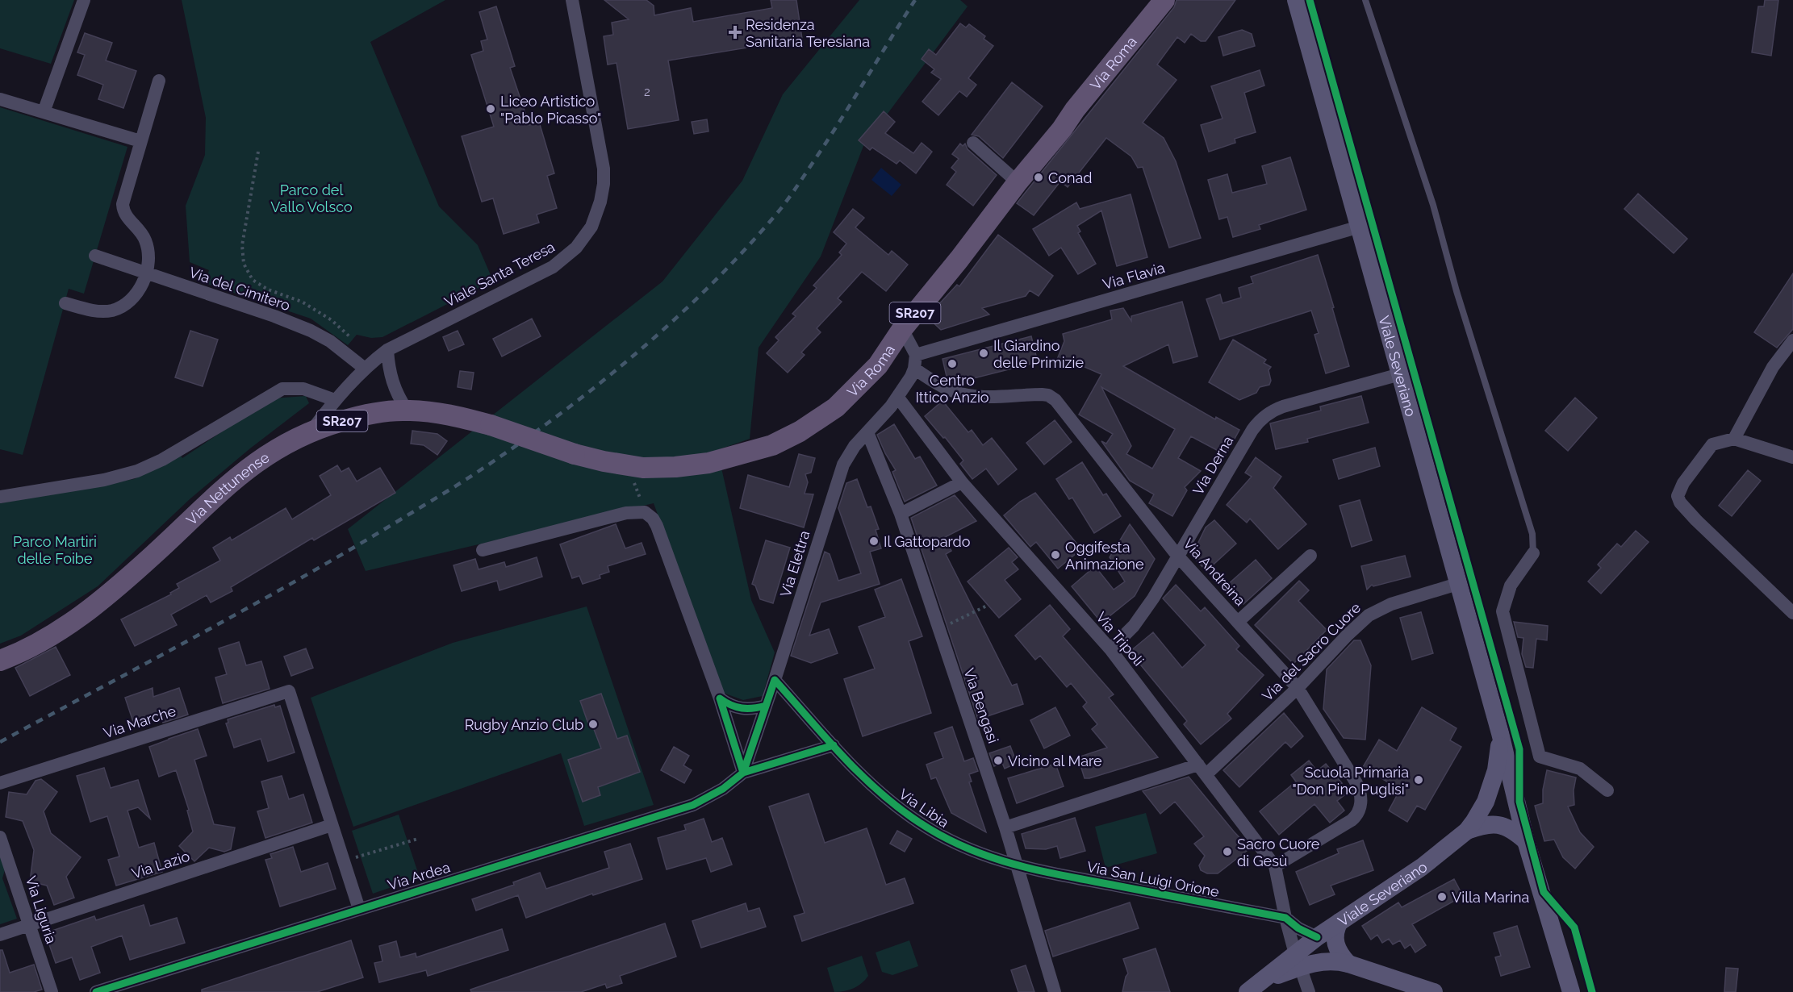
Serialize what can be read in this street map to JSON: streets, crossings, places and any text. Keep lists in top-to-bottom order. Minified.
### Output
{"streets":{"main road":["Via Roma","SR207","Viale Severiano","Via Nettunense"],"street":["Viale Santa Teresa","Via Flavia","Via del Cimitero","Via Derna","Via Elettra","Via Andreina","Via Tripoli","Via del Sacro Cuore","Via Bengasi","Via Marche","Via Libia","Via Lazio","Via Ardea","Via San Luigi Orione","Via Liguria"]},"crossings":[["Via Roma","Via Nettunense"],["Viale Santa Teresa","Via del Cimitero"],["Viale Santa Teresa","Via Nettunense"],["Via Flavia","Viale Severiano"],["Viale Severiano","Via Derna"],["Viale Severiano","Via Tripoli"],["Viale Severiano","Via del Sacro Cuore"],["Via Derna","Via Andreina"],["Via Derna","Via Tripoli"],["Via Elettra","Via Andreina"],["Via Elettra","Via Tripoli"],["Via Elettra","Via Bengasi"],["Via Elettra","Via Libia"],["Via Elettra","Via Ardea"],["Via Andreina","Via Tripoli"],["Via Andreina","Via del Sacro Cuore"],["Via Tripoli","Via del Sacro Cuore"],["Via Tripoli","Via San Luigi Orione"],["Via del Sacro Cuore","Via Bengasi"],["Via Bengasi","Via Libia"],["Via Bengasi","Via San Luigi Orione"],["Via Marche","Via Lazio"],["Via Libia","Via San Luigi Orione"],["Via Lazio","Via Liguria"]],"parks":["Parco del Vallo Volsco","Parco Martiri delle Foibe"],"places":{"health":["Residenza Sanitaria Teresiana"],"other":["Liceo Artistico \"Pablo Picasso\"","Conad","Il Giardino delle Primizie","Centro Ittico Anzio","Il Gattopardo","Oggifesta Animazione","Rugby Anzio Club","Vicino al Mare","Scuola Primaria \"Don Pino Puglisi\"","Sacro Cuore di Gesù","Villa Marina"]},"house_numbers":["2"]}
